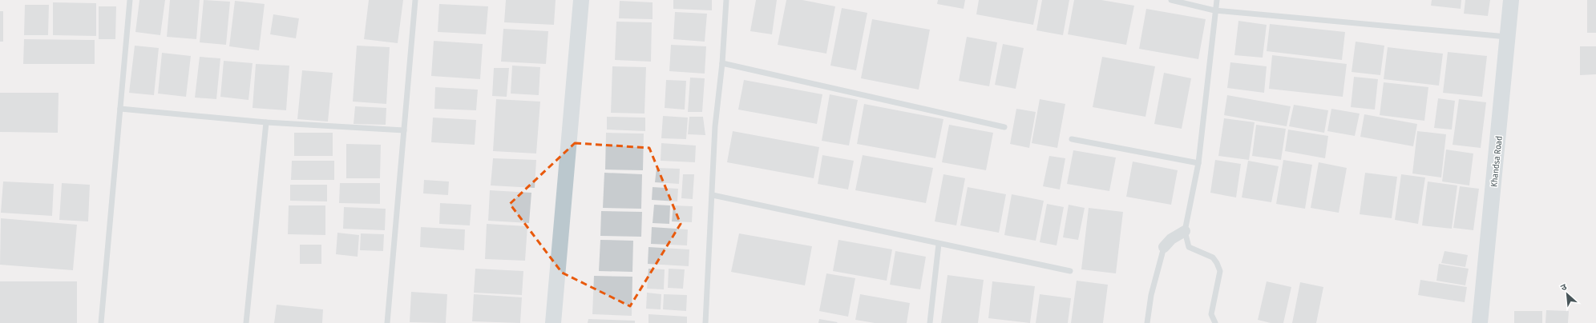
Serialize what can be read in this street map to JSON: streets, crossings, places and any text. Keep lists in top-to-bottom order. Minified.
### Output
{"streets":{"street":["Khandsa Road"]},"north":"top left"}
